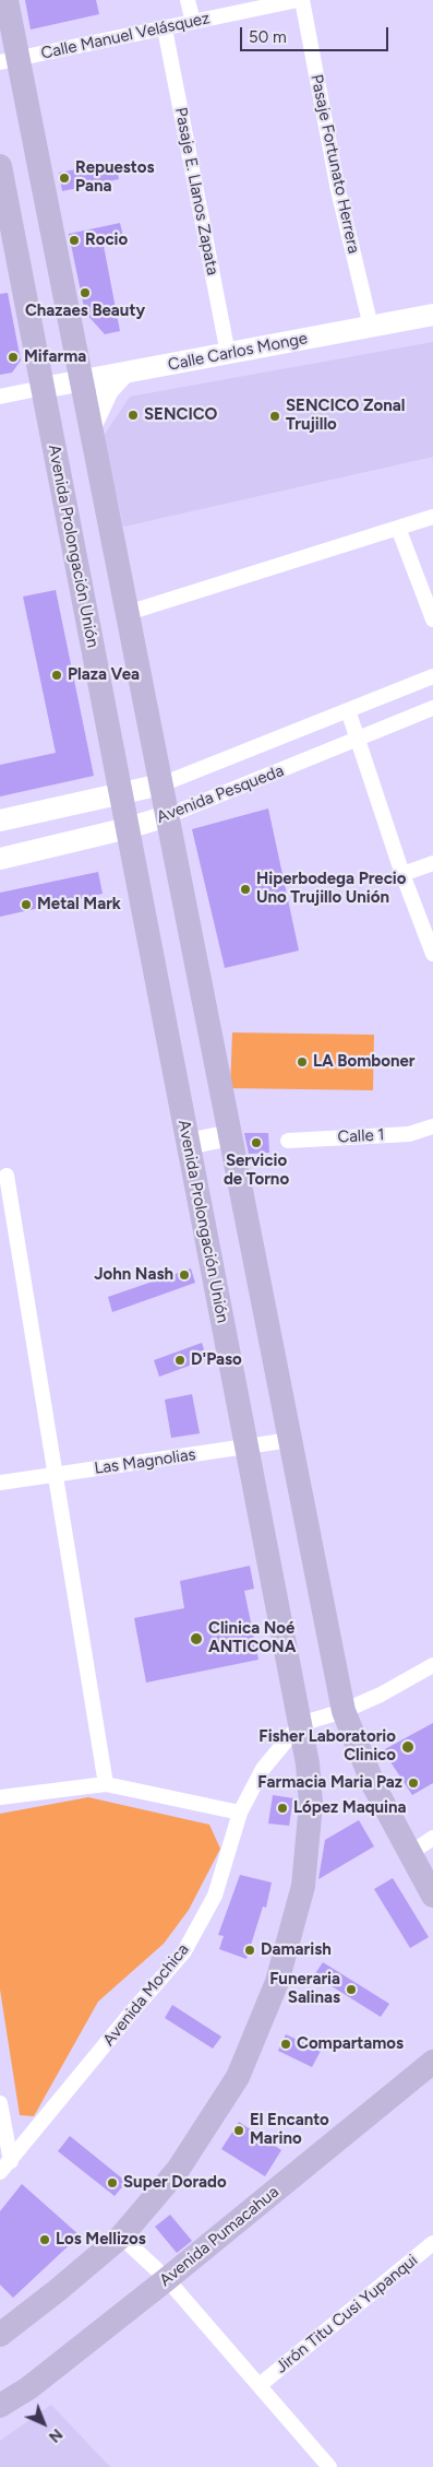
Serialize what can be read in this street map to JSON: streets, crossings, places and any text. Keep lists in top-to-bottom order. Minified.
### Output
{"streets":{"main road":["Avenida Prolongación Unión","Avenida Pumacahua"],"street":["Calle Manuel Velásquez","Pasaje Fortunato Herrera","Pasaje E. Llanos Zapata","Calle Carlos Monge","Avenida Pesqueda","Calle 1","Las Magnolias","Avenida Mochica","Jirón Titu Cusi Yupanqui"]},"crossings":[["Calle Manuel Velásquez","Pasaje E. Llanos Zapata"],["Pasaje Fortunato Herrera","Calle Carlos Monge"],["Pasaje E. Llanos Zapata","Calle Carlos Monge"],["Calle Carlos Monge","Avenida Prolongación Unión"],["Avenida Prolongación Unión","Avenida Pesqueda"],["Avenida Prolongación Unión","Las Magnolias"],["Avenida Prolongación Unión","Avenida Mochica"]],"places":["Repuestos Pana","Rocio","Chazaes Beauty","Mifarma","SENCICO","SENCICO Zonal Trujillo","Plaza Vea","Hiperbodega Precio Uno Trujillo Unión","Metal Mark","LA Bomboner","Servicio de Torno","John Nash","D'Paso","Clinica Noé ANTICONA","Fisher Laboratorio Clinico","Farmacia Maria Paz","López Maquina","Damarish","Funeraria Salinas","Compartamos","El Encanto Marino","Super Dorado","Los Mellizos"],"scale_bar":"50 m","north":"bottom right"}
